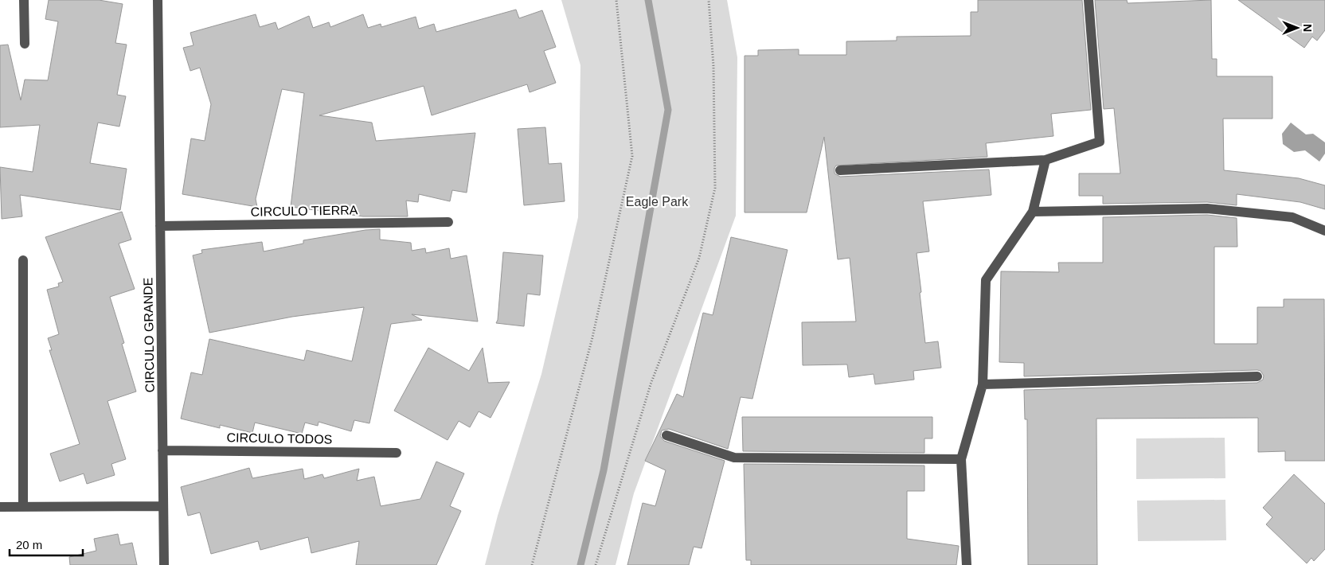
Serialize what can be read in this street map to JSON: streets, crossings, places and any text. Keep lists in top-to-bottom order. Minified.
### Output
{"streets":{"street":["CIRCULO TIERRA","CIRCULO GRANDE","CIRCULO TODOS"]},"crossings":[["CIRCULO TIERRA","CIRCULO GRANDE"],["CIRCULO GRANDE","CIRCULO TODOS"]],"parks":["Eagle Park"],"scale_bar":"20 m","north":"right"}
